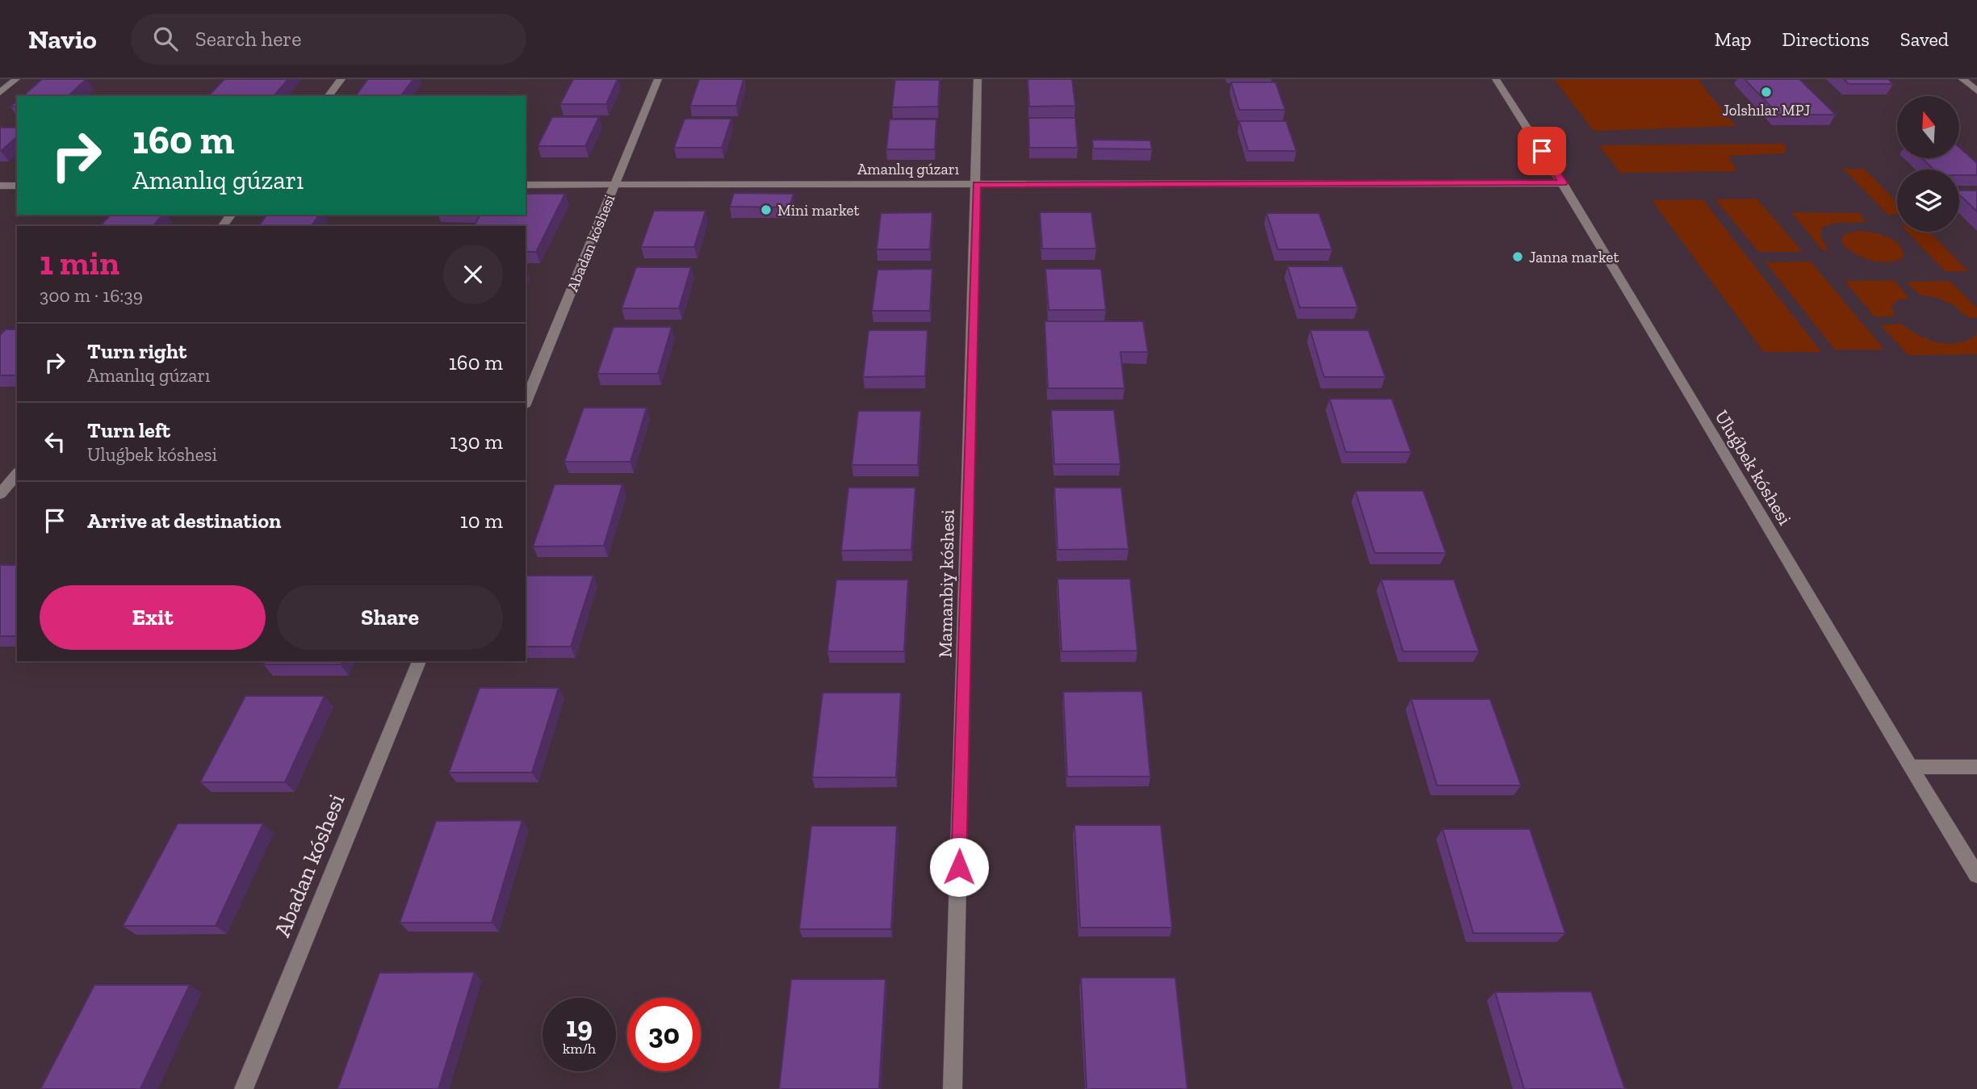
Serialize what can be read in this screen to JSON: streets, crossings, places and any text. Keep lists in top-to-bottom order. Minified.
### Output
{"streets":{"street":["Amanlıq gúzarı","Abadan kóshesi","Uluǵbek kóshesi","Mamanbiy kóshesi"]},"crossings":[["Amanlıq gúzarı","Abadan kóshesi"],["Amanlıq gúzarı","Uluǵbek kóshesi"],["Amanlıq gúzarı","Mamanbiy kóshesi"]],"places":["Jolshılar MPJ","Mini market","Janna market"],"north":"top","page":{"header":"Navio","search":"Search here","nav":["Map","Directions","Saved"],"turn":["160 m","Amanlıq gúzarı"],"heading":["1 min","300 m · 16:39"],"list":[{"name":"Turn right","note":"Amanlıq gúzarı","value":"160 m"},{"name":"Turn left","note":"Uluǵbek kóshesi","value":"130 m"},{"name":"Arrive at destination","value":"10 m"}],"buttons":["Exit","Share"],"speed":"19 km/h","limit":"30"}}
